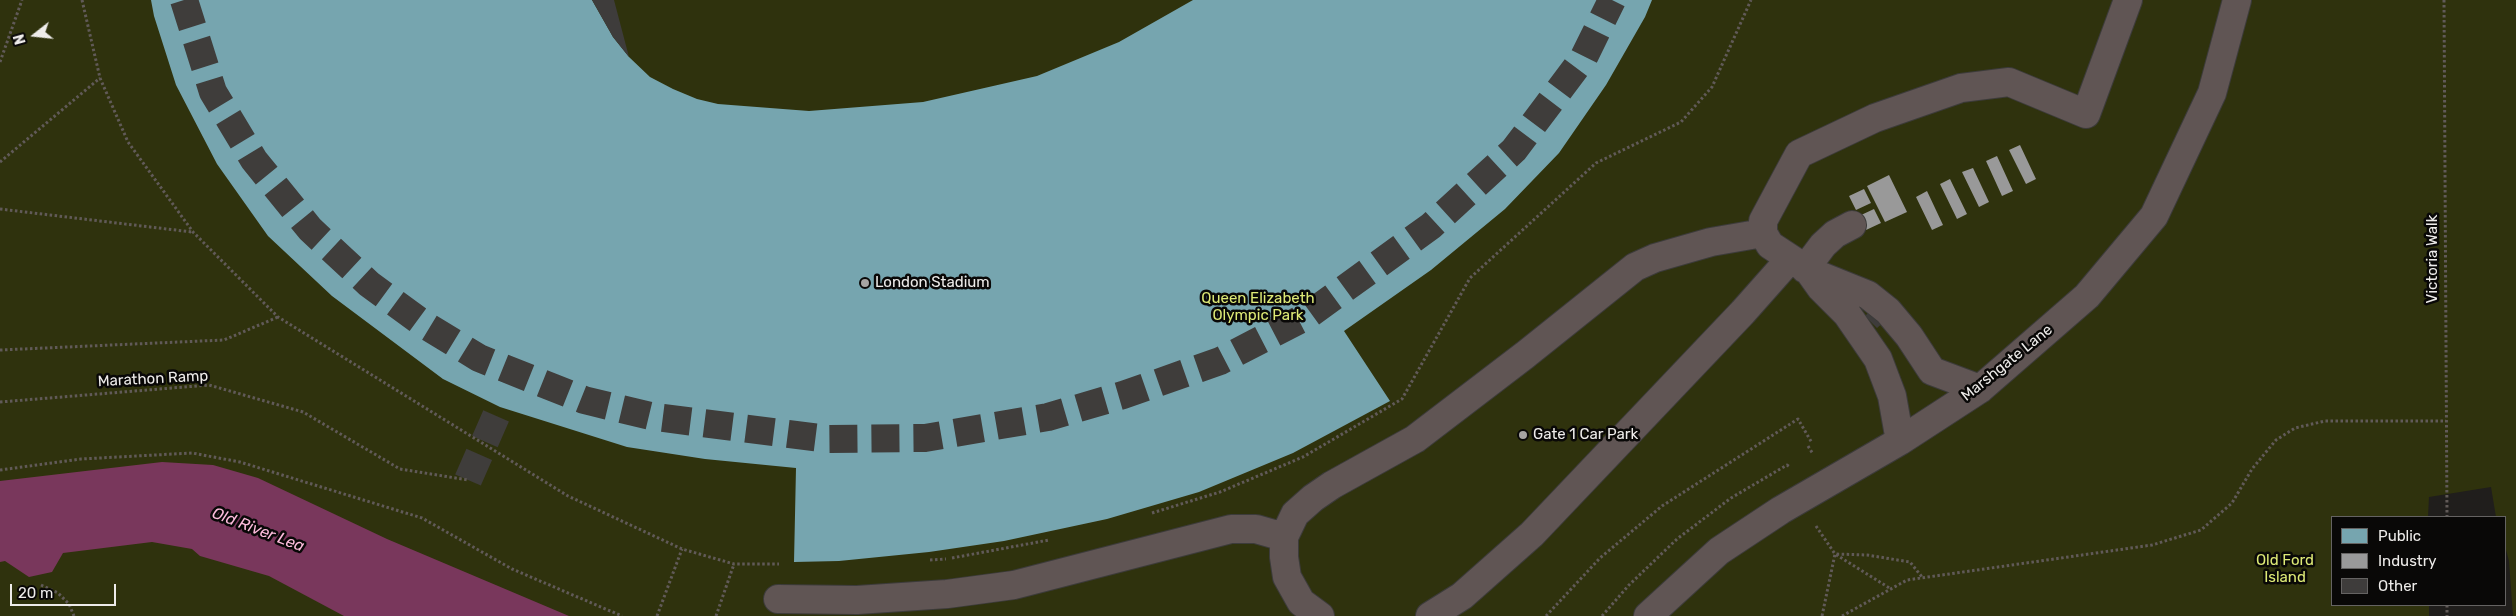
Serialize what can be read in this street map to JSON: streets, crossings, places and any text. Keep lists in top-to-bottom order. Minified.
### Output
{"streets":{"street":["Marshgate Lane"],"path":["Victoria Walk","Marathon Ramp"]},"water":["Old River Lea"],"parks":["Queen Elizabeth Olympic Park","Old Ford Island"],"places":["London Stadium","Gate 1 Car Park"],"legend":["Public","Industry","Other"],"scale_bar":"20 m","north":"left"}
